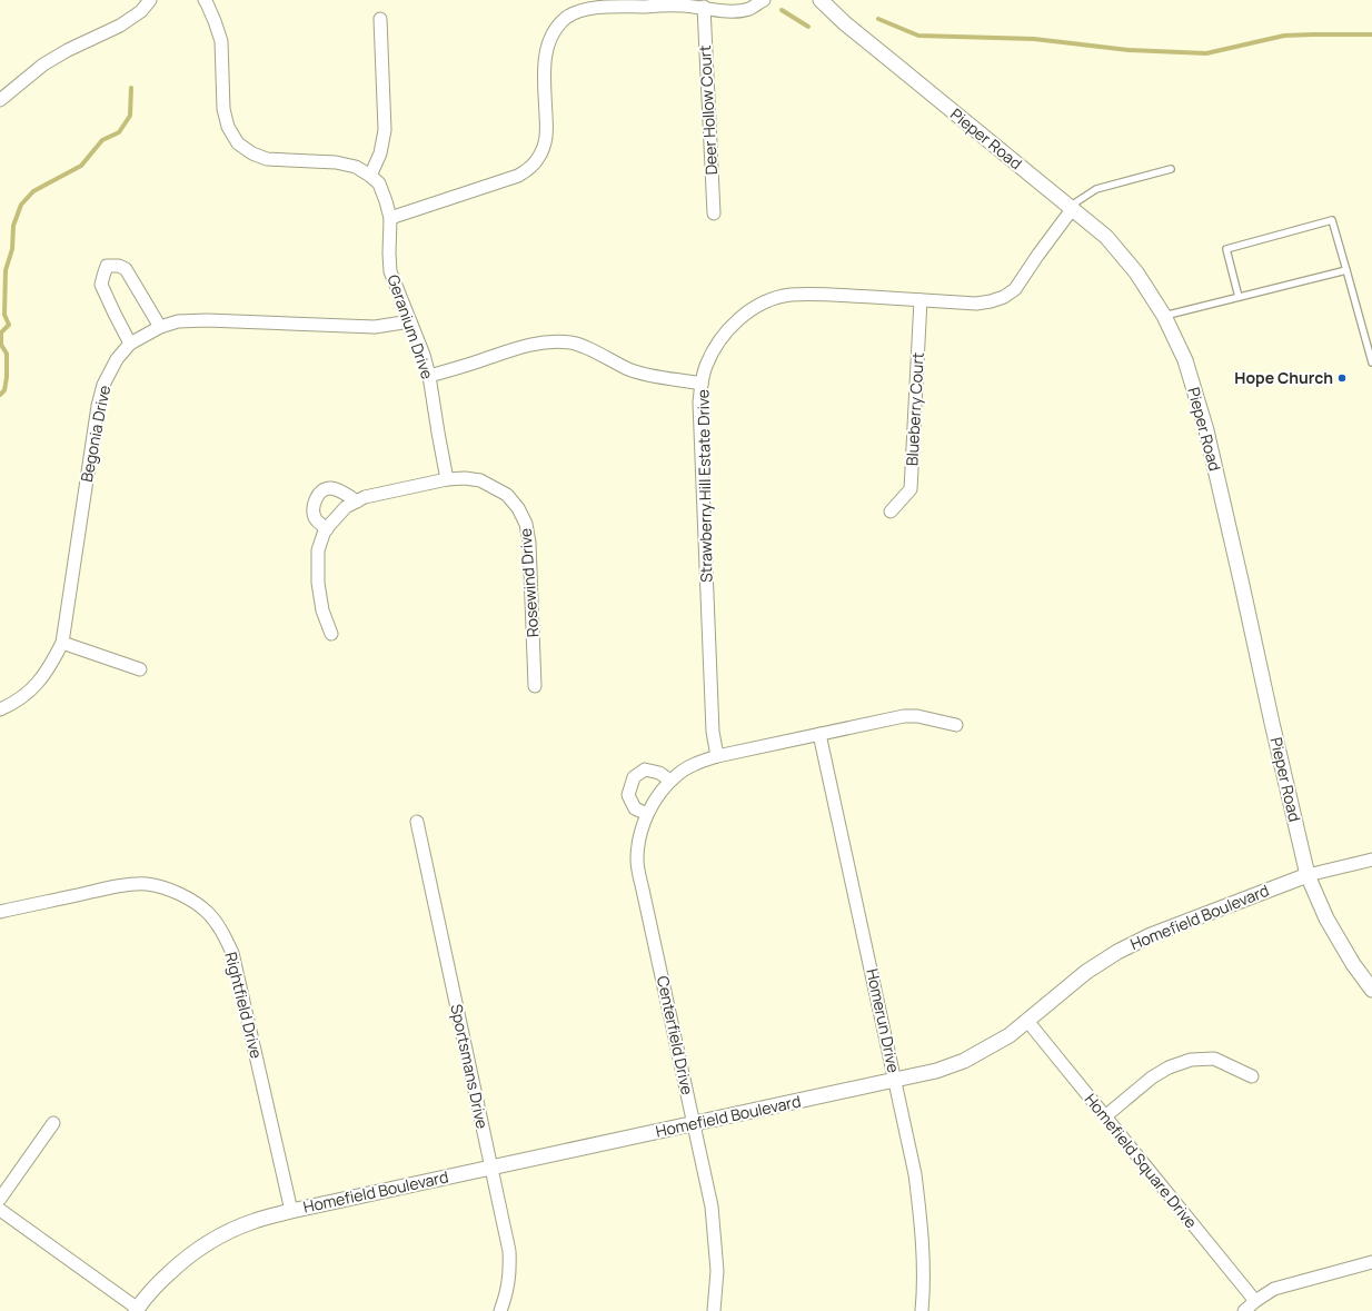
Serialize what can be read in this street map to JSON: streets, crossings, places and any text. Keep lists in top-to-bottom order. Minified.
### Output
{"streets":{"street":["Deer Hollow Court","Pieper Road","Geranium Drive","Blueberry Court","Begonia Drive","Strawberry Hill Estate Drive","Rosewind Drive","Homefield Boulevard","Rightfield Drive","Homerun Drive","Centerfield Drive","Sportsmans Drive","Homefield Square Drive"]},"crossings":[["Pieper Road","Strawberry Hill Estate Drive"],["Pieper Road","Homefield Boulevard"],["Geranium Drive","Begonia Drive"],["Geranium Drive","Rosewind Drive"],["Blueberry Court","Strawberry Hill Estate Drive"],["Strawberry Hill Estate Drive","Centerfield Drive"],["Homefield Boulevard","Rightfield Drive"],["Homefield Boulevard","Homerun Drive"],["Homefield Boulevard","Centerfield Drive"],["Homefield Boulevard","Sportsmans Drive"],["Homefield Boulevard","Homefield Square Drive"],["Homerun Drive","Centerfield Drive"]],"places":["Hope Church"]}
